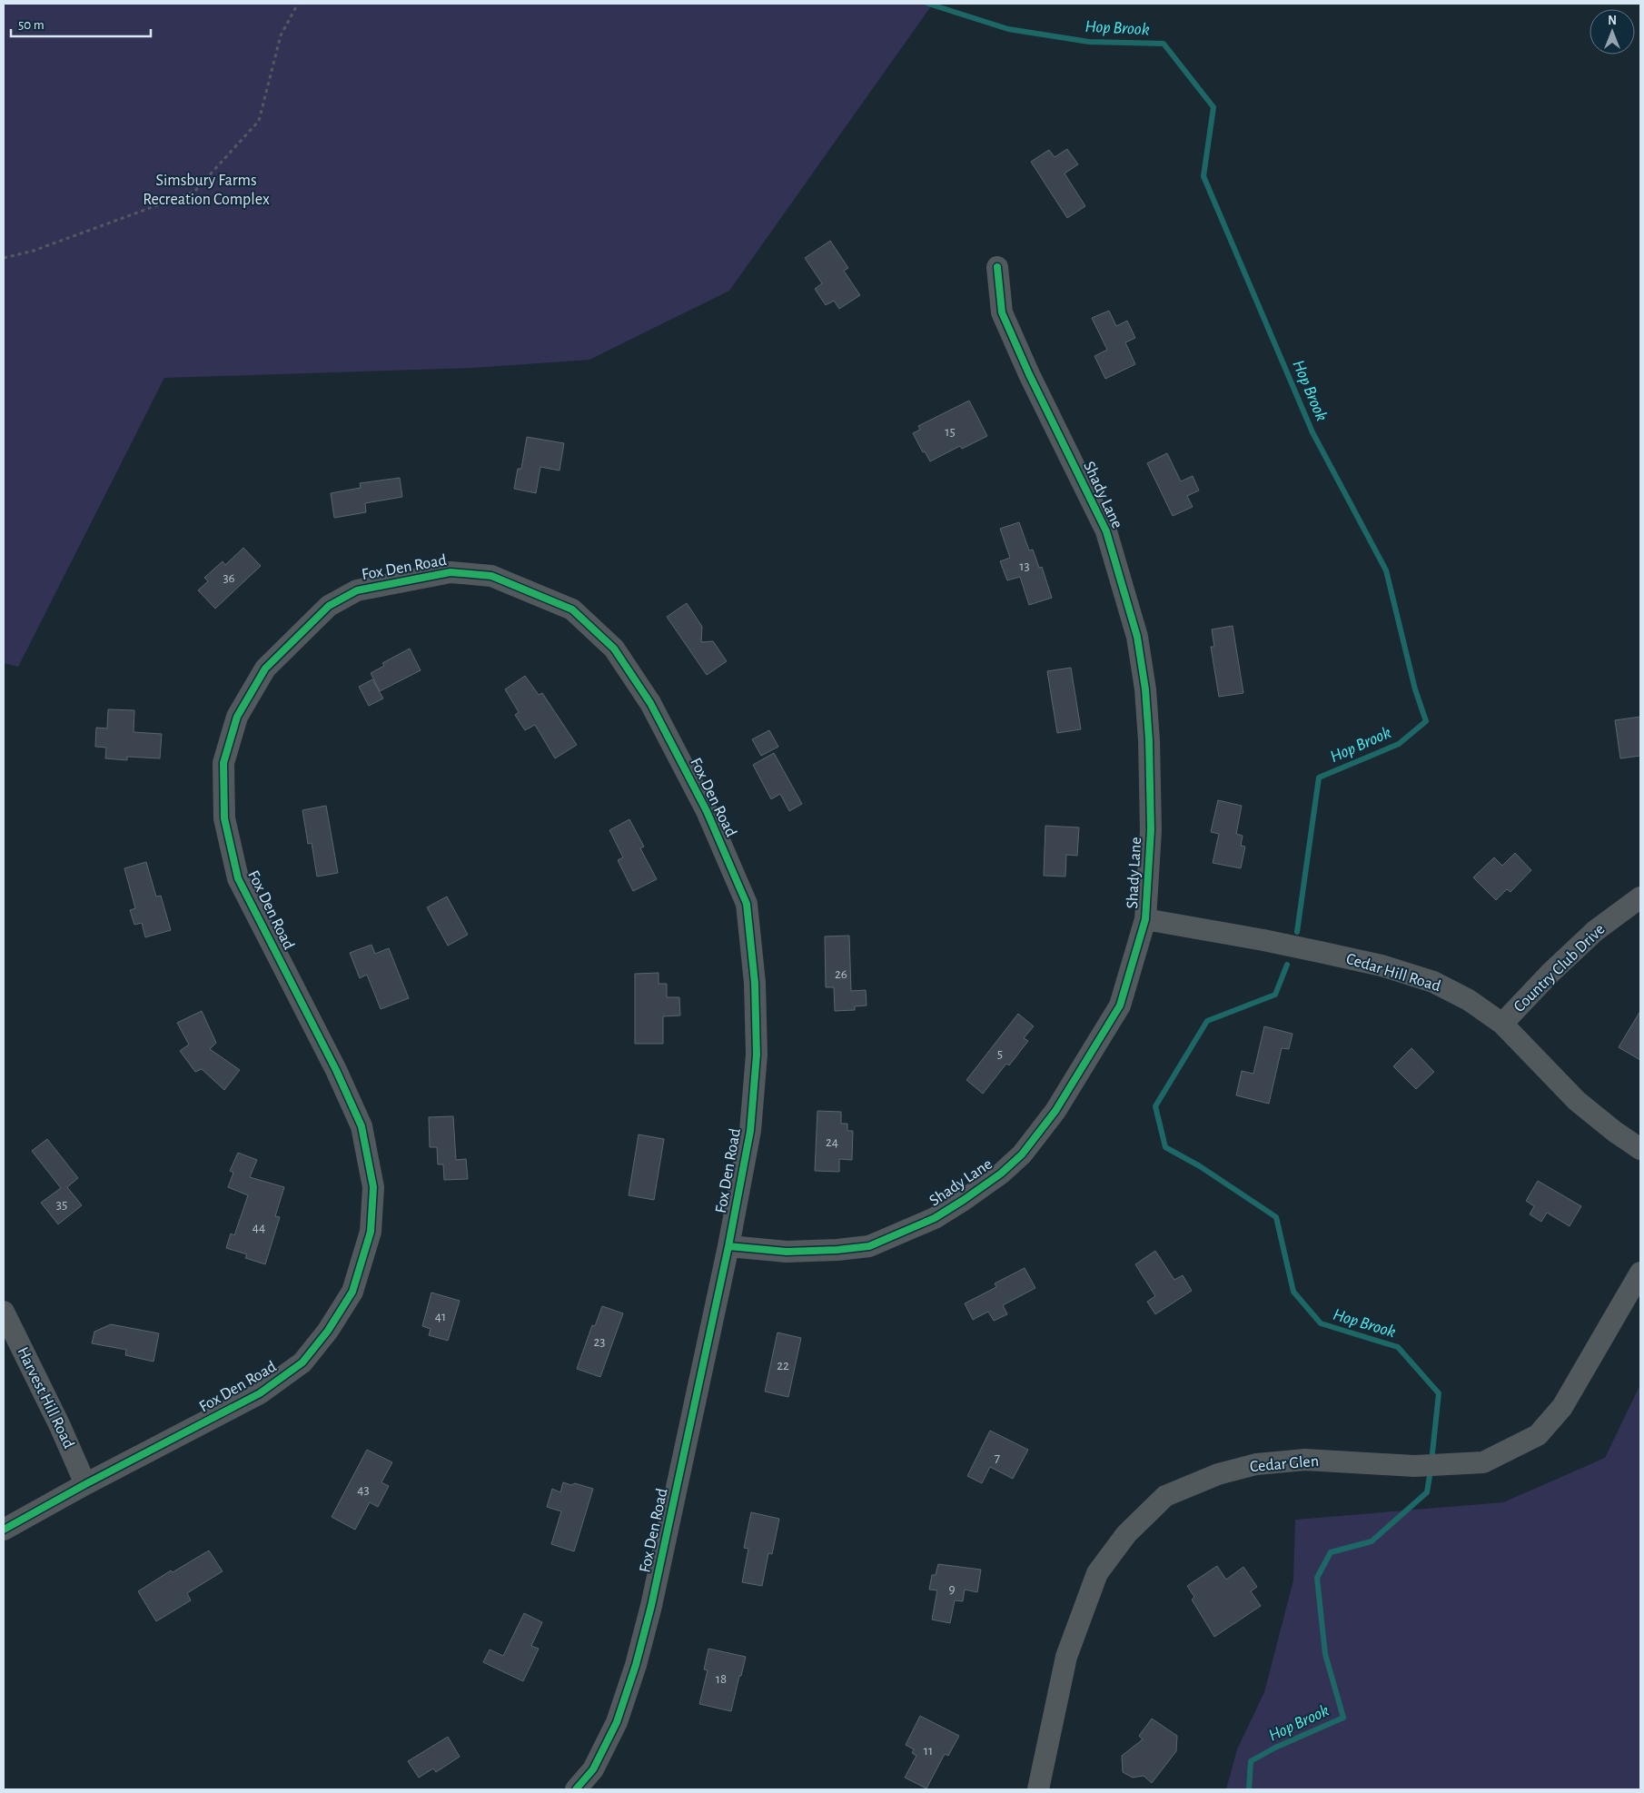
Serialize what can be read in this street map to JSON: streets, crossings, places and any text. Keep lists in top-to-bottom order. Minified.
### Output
{"streets":{"street":["Shady Lane","Fox Den Road","Country Club Drive","Cedar Hill Road","Harvest Hill Road","Cedar Glen"]},"crossings":[["Shady Lane","Fox Den Road"],["Shady Lane","Cedar Hill Road"],["Fox Den Road","Harvest Hill Road"],["Country Club Drive","Cedar Hill Road"]],"water":["Hop Brook"],"parks":["Simsbury Farms Recreation Complex"],"house_numbers":["15","13","36","26","5","24","35","44","41","23","22","7","43","9","18","11"],"scale_bar":"50 m","north":"top"}
